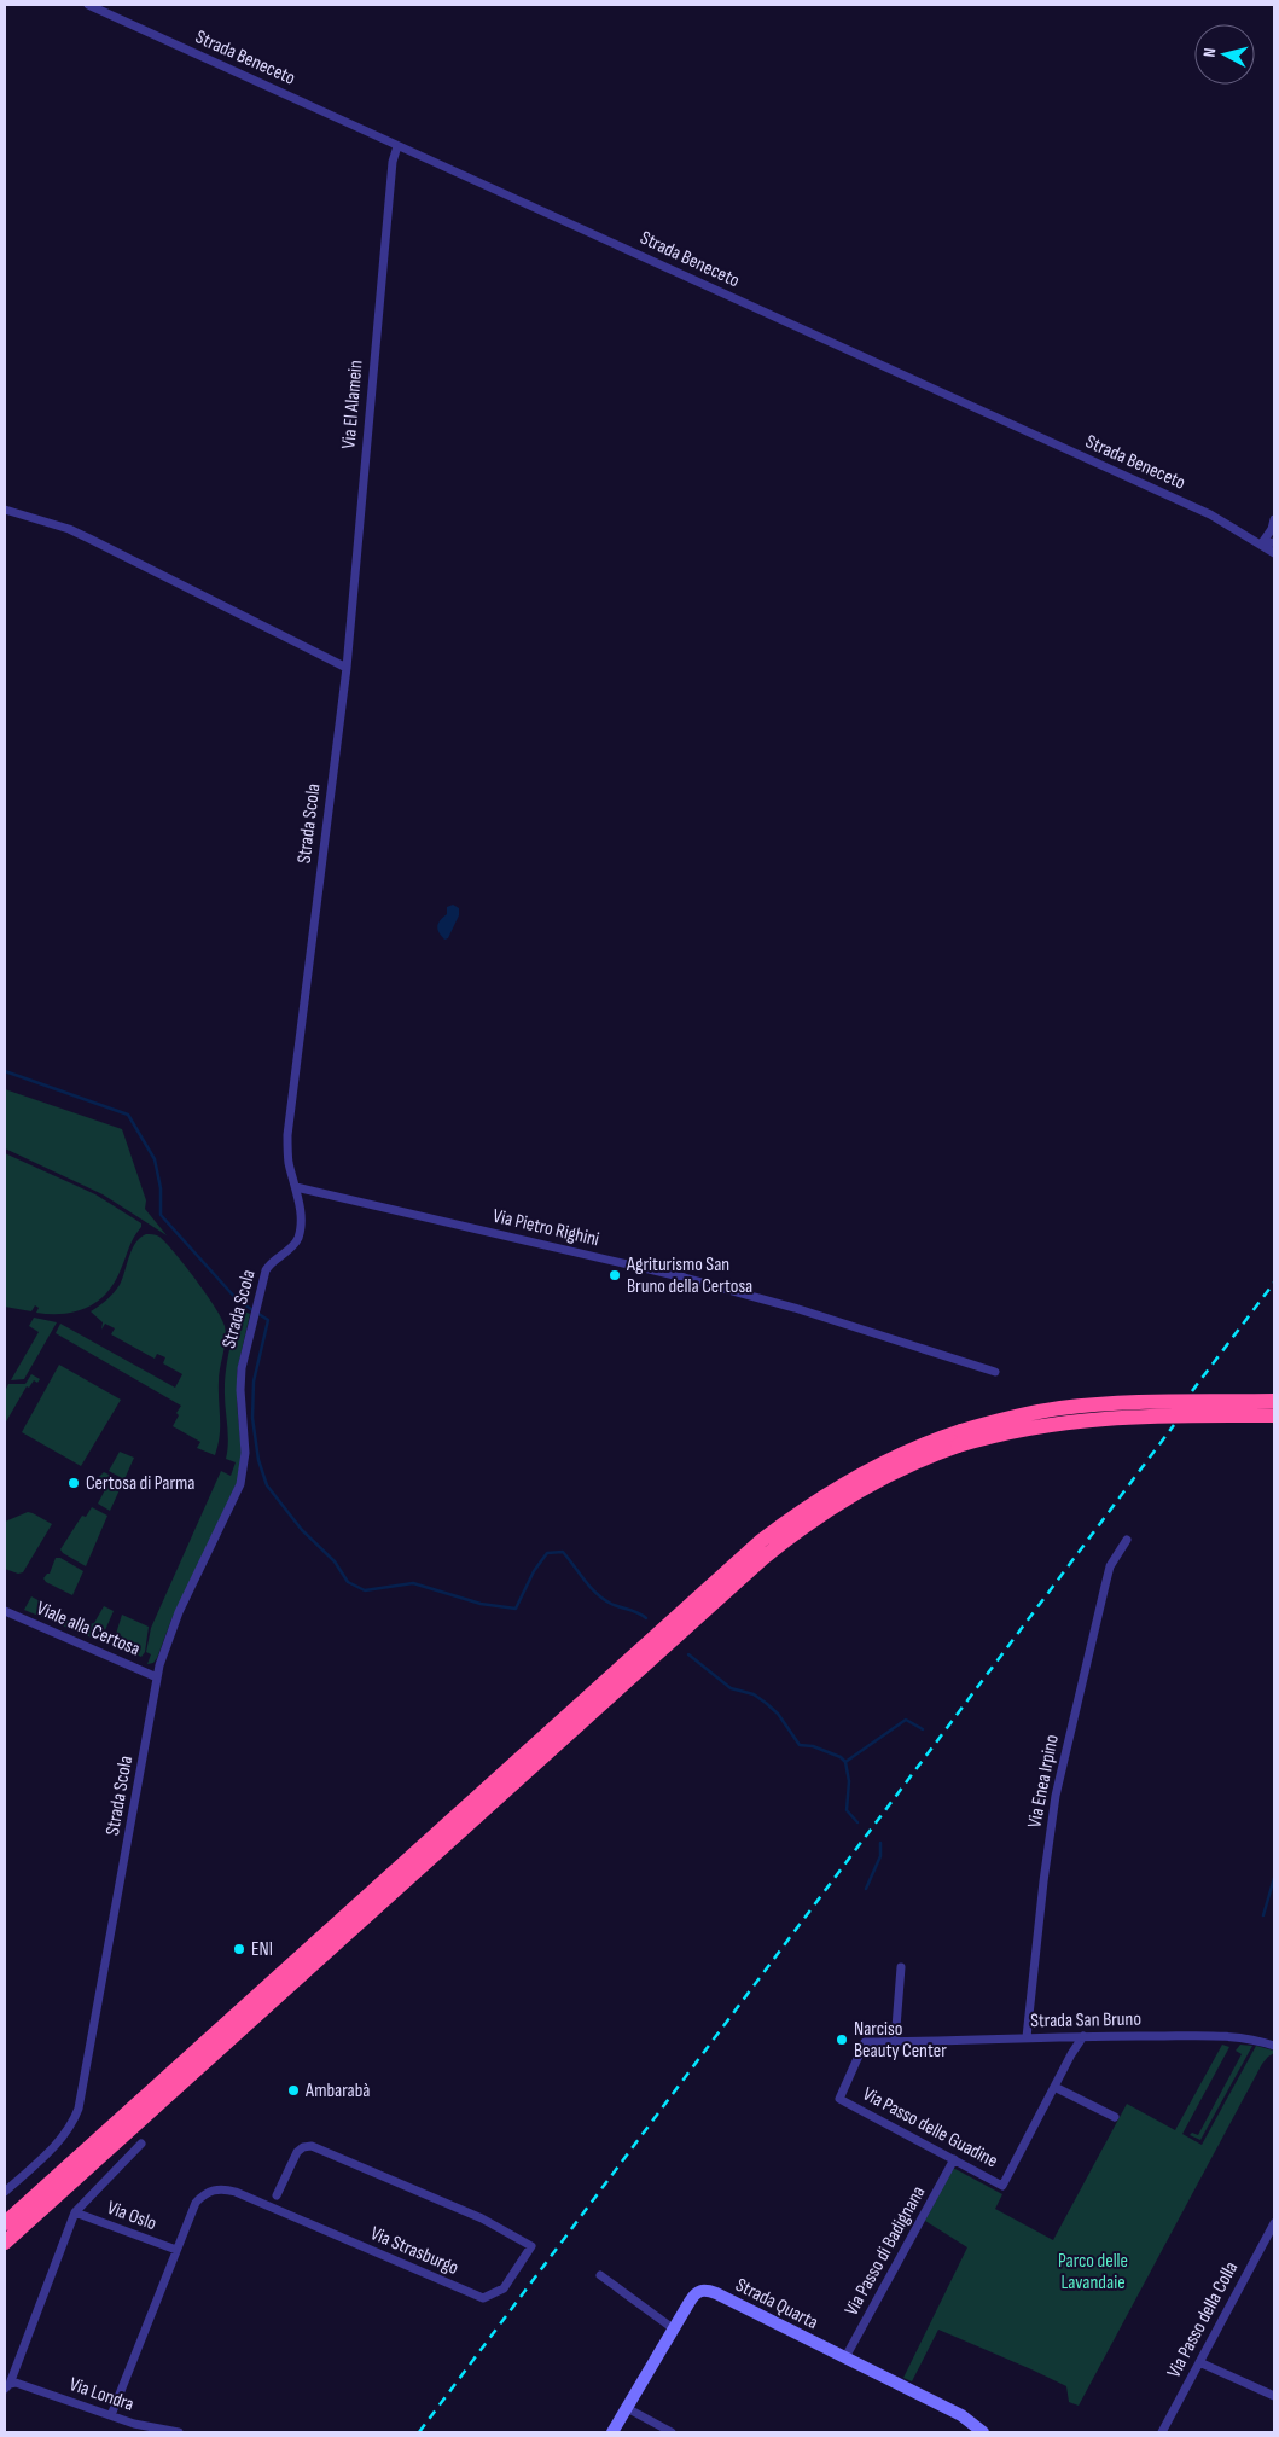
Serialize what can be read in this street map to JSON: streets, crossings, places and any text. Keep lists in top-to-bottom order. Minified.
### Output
{"streets":{"street":["Strada Beneceto","Via El Alamein","Strada Scola","Via Pietro Righini","Viale alla Certosa","Via Enea Irpino","Strada San Bruno","Via Passo delle Guadine","Via Oslo","Via Strasburgo","Via Passo di Badignana","Strada Quarta","Via Passo della Colla","Via Londra"]},"crossings":[["Strada Beneceto","Via El Alamein"],["Via El Alamein","Strada Scola"],["Strada Scola","Via Pietro Righini"],["Strada Scola","Viale alla Certosa"],["Via Enea Irpino","Strada San Bruno"],["Strada San Bruno","Via Passo delle Guadine"],["Via Passo delle Guadine","Via Passo di Badignana"],["Via Oslo","Via Strasburgo"],["Via Strasburgo","Via Londra"],["Via Passo di Badignana","Strada Quarta"]],"parks":["Parco delle Lavandaie"],"places":["Agriturismo San Bruno della Certosa","Certosa di Parma","ENI","Narciso Beauty Center","Ambarabà"],"north":"left"}
